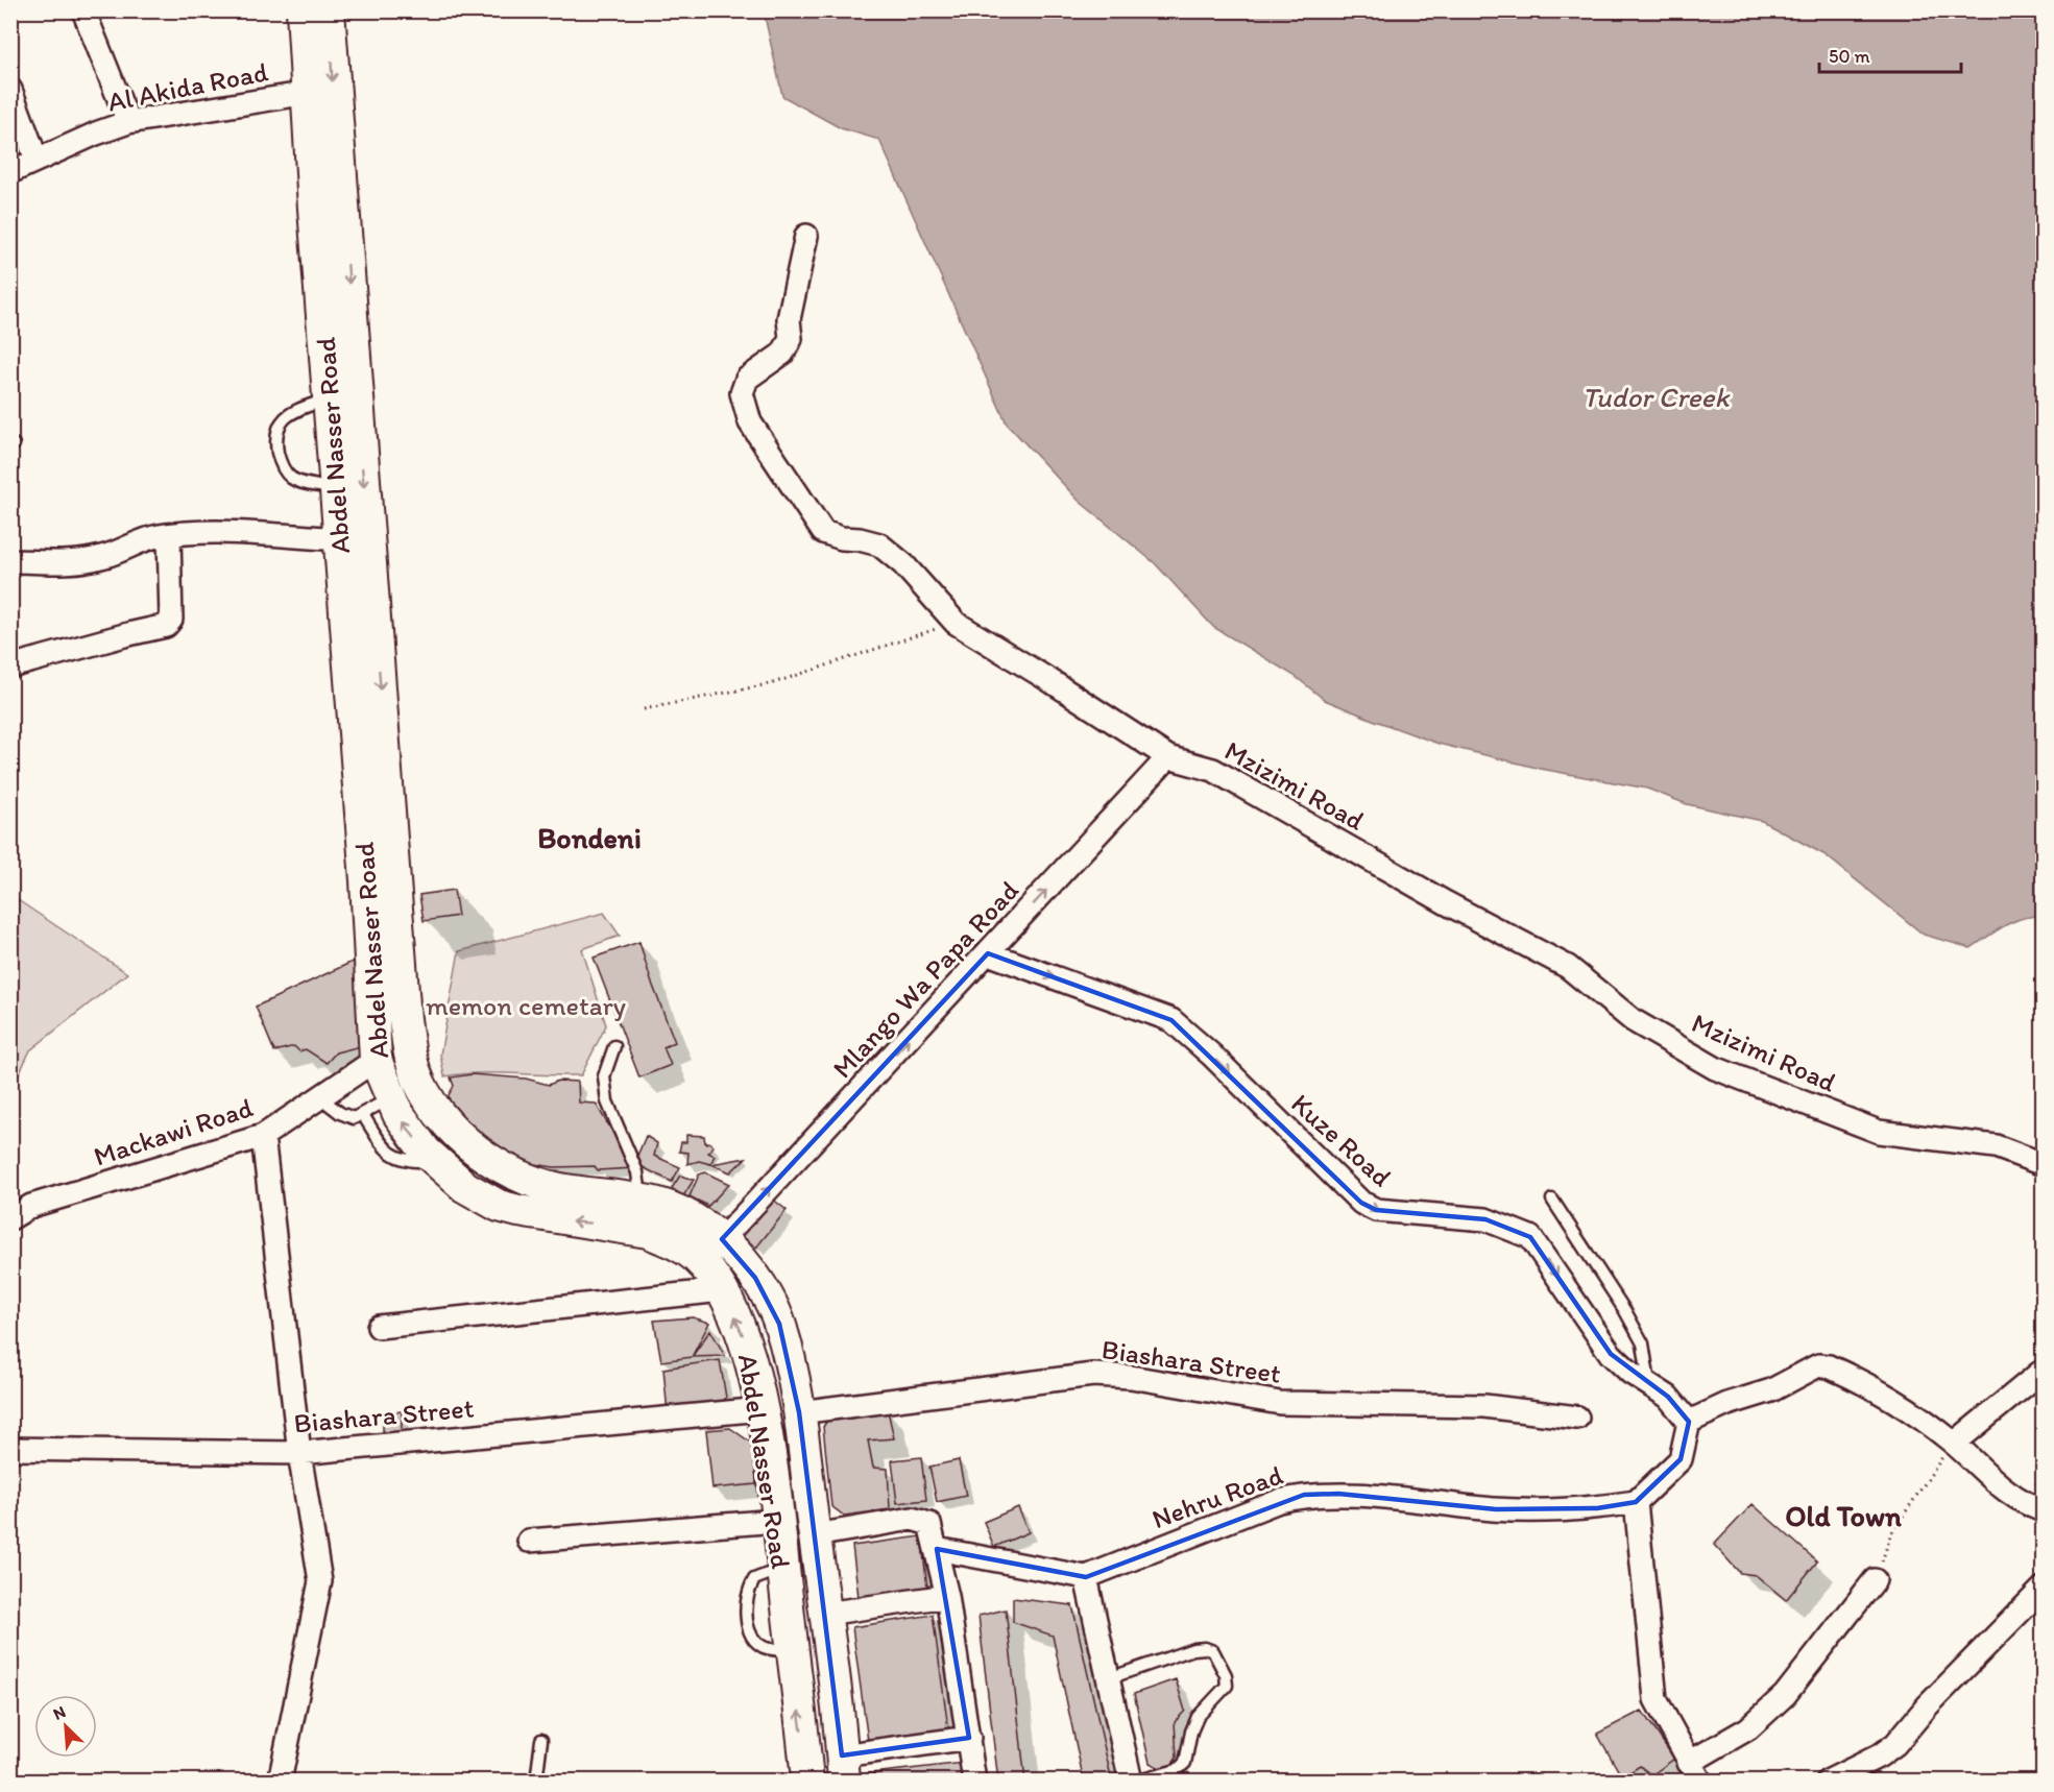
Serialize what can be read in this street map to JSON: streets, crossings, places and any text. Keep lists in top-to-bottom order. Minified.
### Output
{"streets":{"main road":["Abdel Nasser Road"],"street":["Al Akida Road","Mzizimi Road","Mlango Wa Papa Road","Mackawi Road","Kuze Road","Biashara Street","Nehru Road"]},"crossings":[["Al Akida Road","Abdel Nasser Road"],["Abdel Nasser Road","Mlango Wa Papa Road"],["Abdel Nasser Road","Mackawi Road"],["Abdel Nasser Road","Biashara Street"],["Mzizimi Road","Mlango Wa Papa Road"],["Mlango Wa Papa Road","Kuze Road"]],"one_way":["Mlango Wa Papa Road","Kuze Road"],"districts":["Bondeni","Old Town"],"water":["Tudor Creek"],"parks":["memon cemetary"],"scale_bar":"50 m","north":"top left"}
